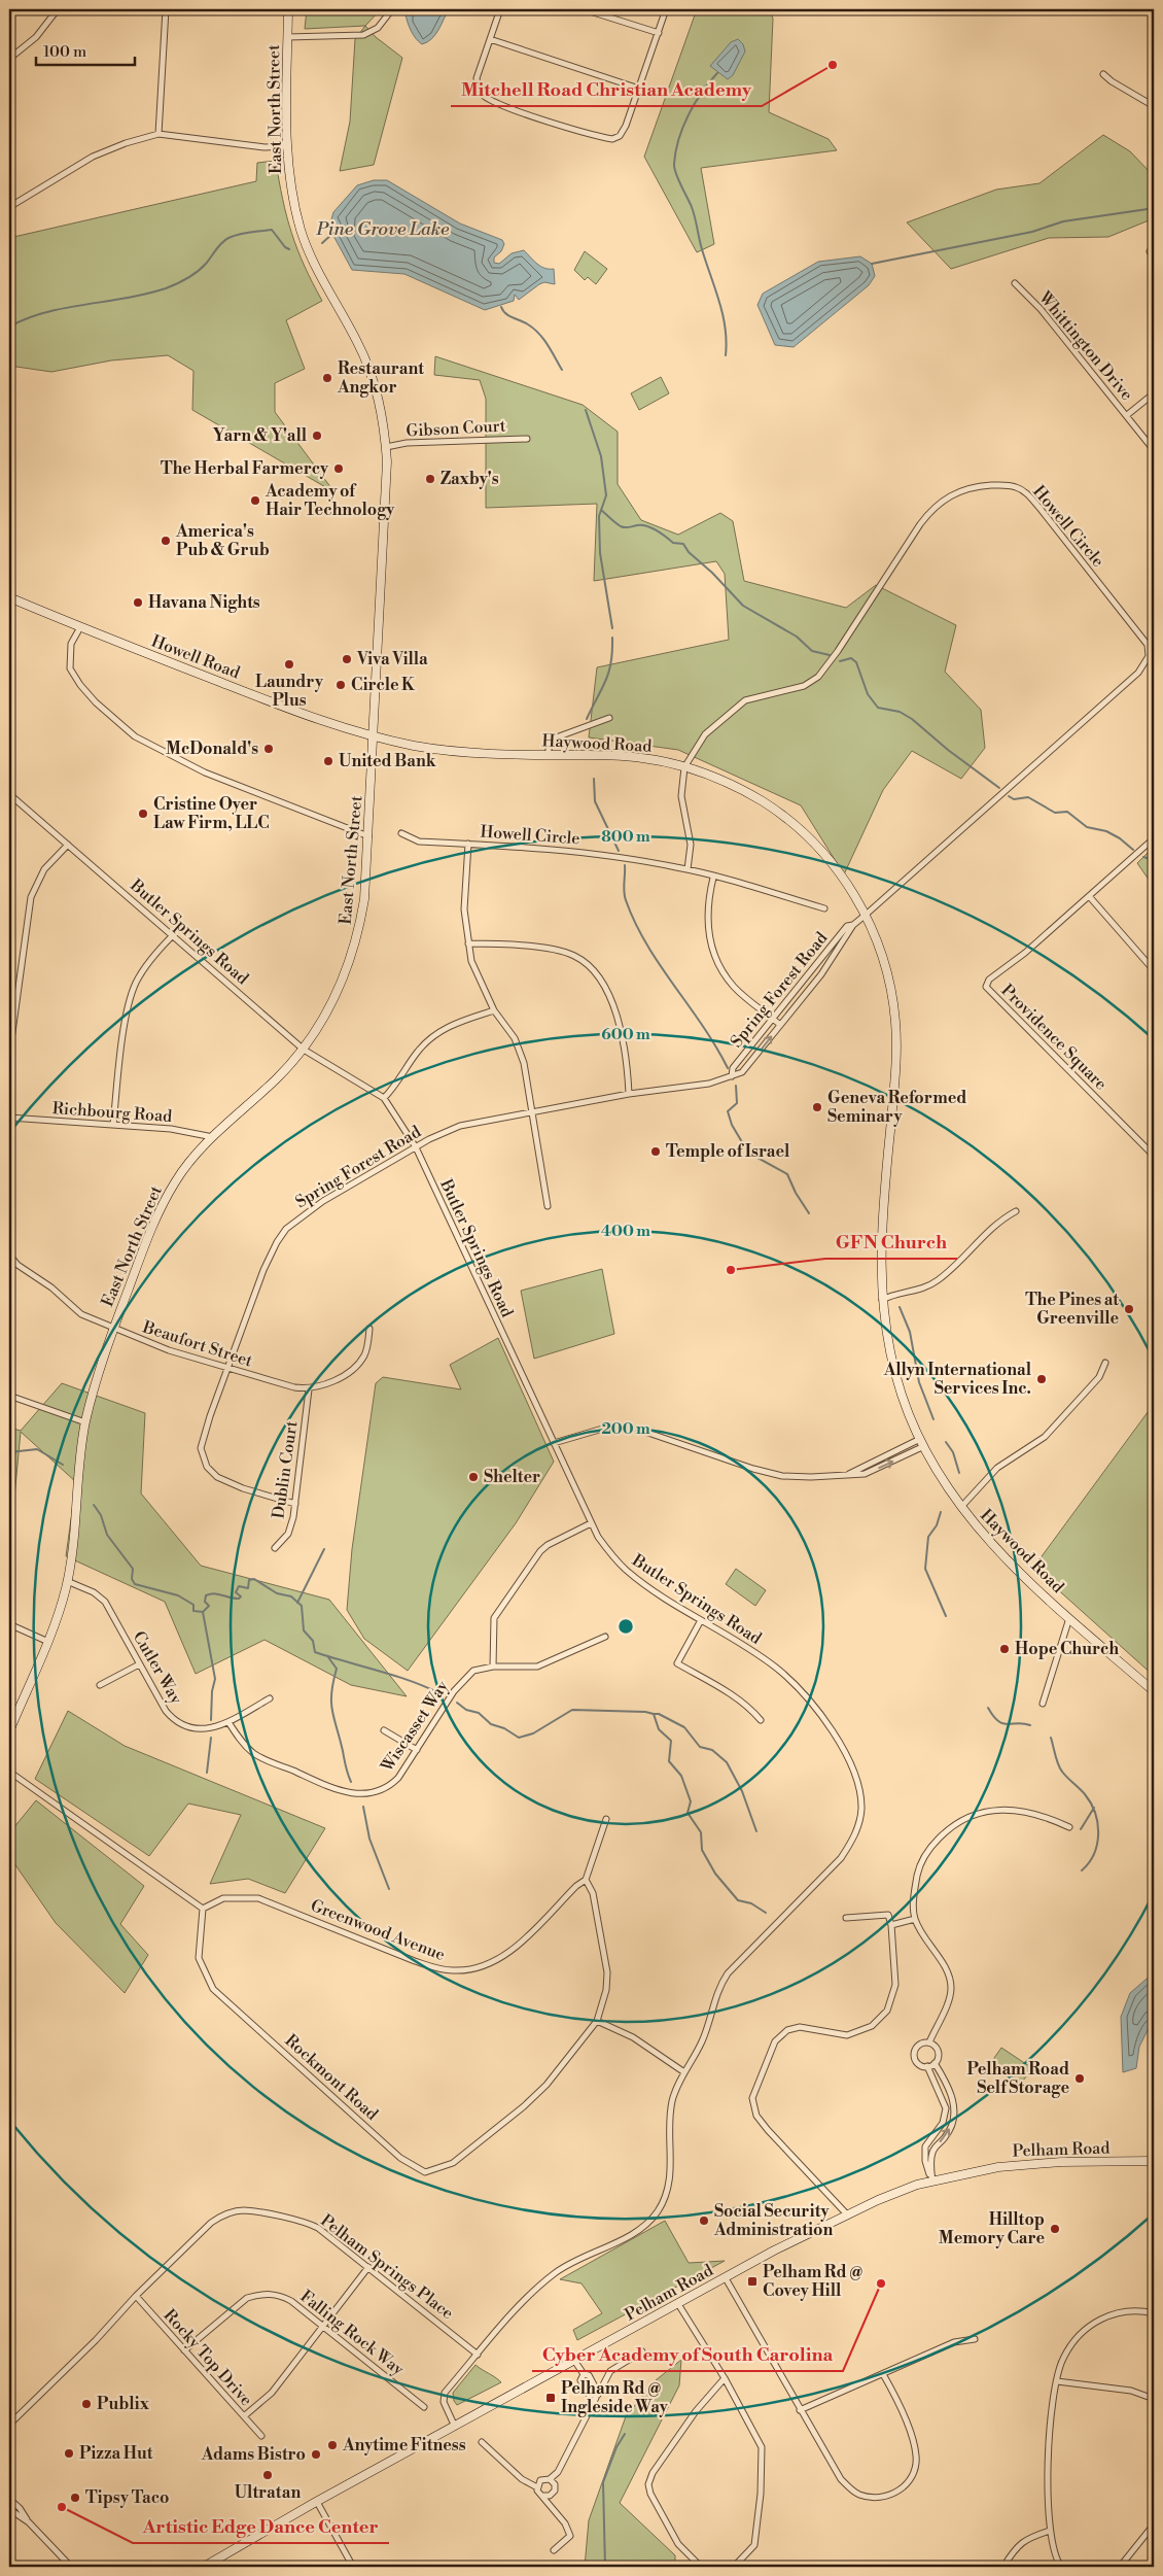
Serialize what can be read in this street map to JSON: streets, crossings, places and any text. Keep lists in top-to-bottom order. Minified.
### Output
{"streets":{"main road":["East North Street","Howell Road","Haywood Road","Pelham Road"],"street":["Whittington Drive","Gibson Court","Howell Circle","Butler Springs Road","Spring Forest Road","Providence Square","Richbourg Road","Beaufort Street","Dublin Court","Cutler Way","Wiscasset Way","Greenwood Avenue","Rockmont Road","Pelham Springs Place","Falling Rock Way","Rocky Top Drive"]},"crossings":[["East North Street","Gibson Court"],["East North Street","Howell Road"],["East North Street","Haywood Road"],["East North Street","Butler Springs Road"],["East North Street","Richbourg Road"],["East North Street","Beaufort Street"],["East North Street","Cutler Way"],["Howell Circle","Haywood Road"],["Howell Circle","Spring Forest Road"],["Howell Road","Haywood Road"],["Haywood Road","Spring Forest Road"],["Butler Springs Road","Spring Forest Road"],["Butler Springs Road","Pelham Road"],["Butler Springs Road","Pelham Springs Place"],["Spring Forest Road","Beaufort Street"],["Spring Forest Road","Dublin Court"],["Beaufort Street","Dublin Court"],["Cutler Way","Wiscasset Way"],["Greenwood Avenue","Rockmont Road"],["Pelham Springs Place","Rocky Top Drive"],["Falling Rock Way","Rocky Top Drive"]],"water":["Pine Grove Lake"],"places":{"other":["Mitchell Road Christian Academy","Restaurant Angkor","Yarn & Y'all","The Herbal Farmercy","Zaxby's","Academy of Hair Technology","America's Pub & Grub","Havana Nights","Viva Villa","Laundry Plus","Circle K","McDonald's","United Bank","Cristine Oyer Law Firm, LLC","Geneva Reformed Seminary","Temple of Israel","GFN Church","The Pines at Greenville","Allyn International Services Inc.","Shelter","Hope Church","Pelham Road Self Storage","Social Security Administration","Hilltop Memory Care","Cyber Academy of South Carolina","Publix","Anytime Fitness","Pizza Hut","Adams Bistro","Ultratan","Tipsy Taco","Artistic Edge Dance Center"],"transit":["Pelham Rd @ Covey Hill","Pelham Rd @ Ingleside Way"]},"scale_bar":"100 m","rings":["800 m","600 m","400 m","200 m"]}
